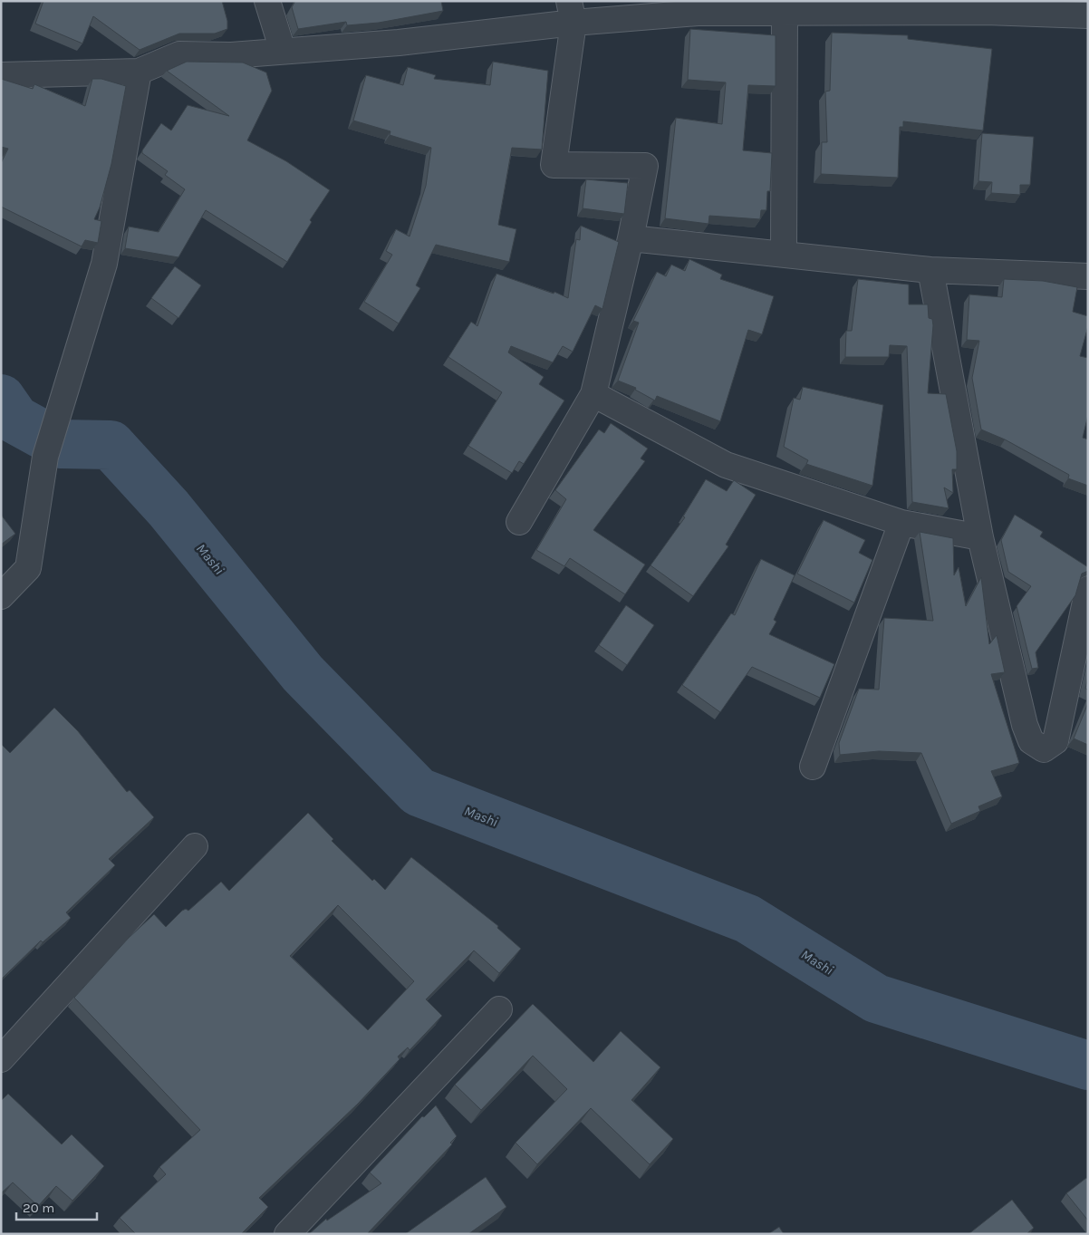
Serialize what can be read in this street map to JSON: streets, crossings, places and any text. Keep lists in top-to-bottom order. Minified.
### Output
{"water":["Mashi"],"scale_bar":"20 m"}
